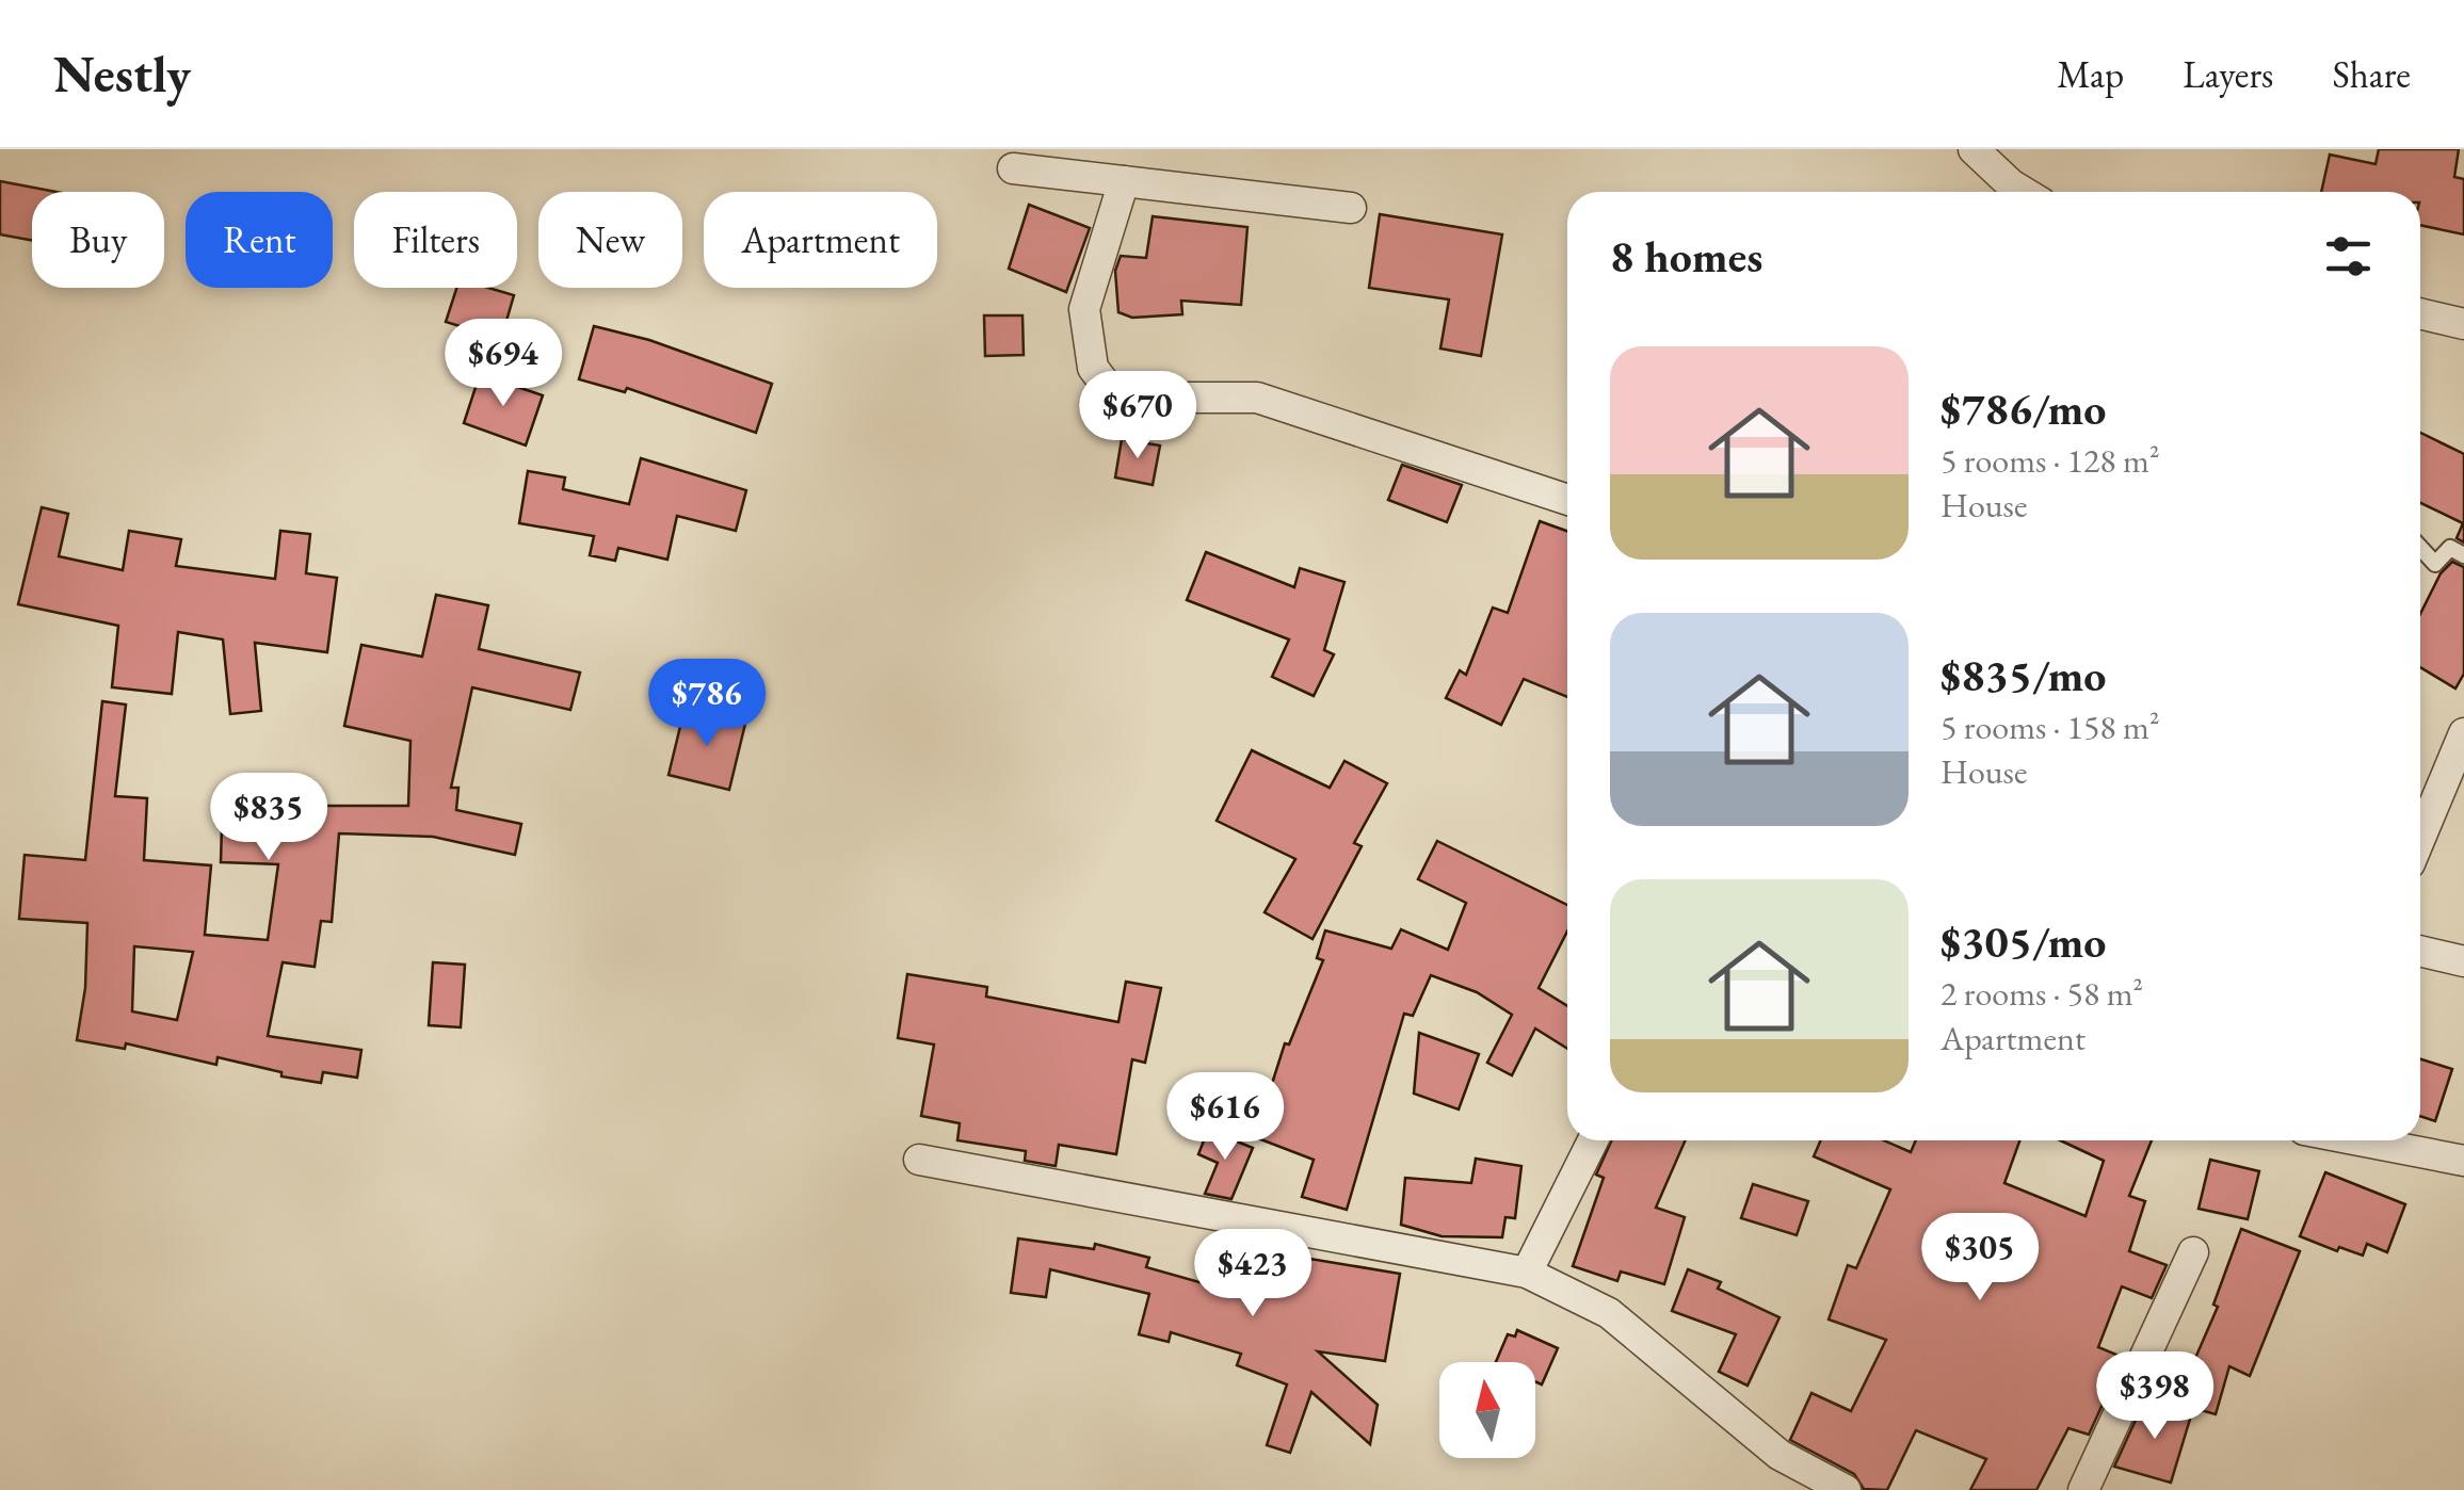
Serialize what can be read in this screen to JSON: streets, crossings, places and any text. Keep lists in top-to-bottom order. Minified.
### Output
{"north":"top","page":{"header":"Nestly","nav":["Map","Layers","Share"],"chip":["Buy","Rent","Filters","New","Apartment"],"heading":"8 homes","price":["$694","$670","$786","$835","$616","$305","$423","$398"],"list":[{"name":"$786/mo","note":"5 rooms · 128 m² · House"},{"name":"$835/mo","note":"5 rooms · 158 m² · House"},{"name":"$305/mo","note":"2 rooms · 58 m² · Apartment"}]}}
